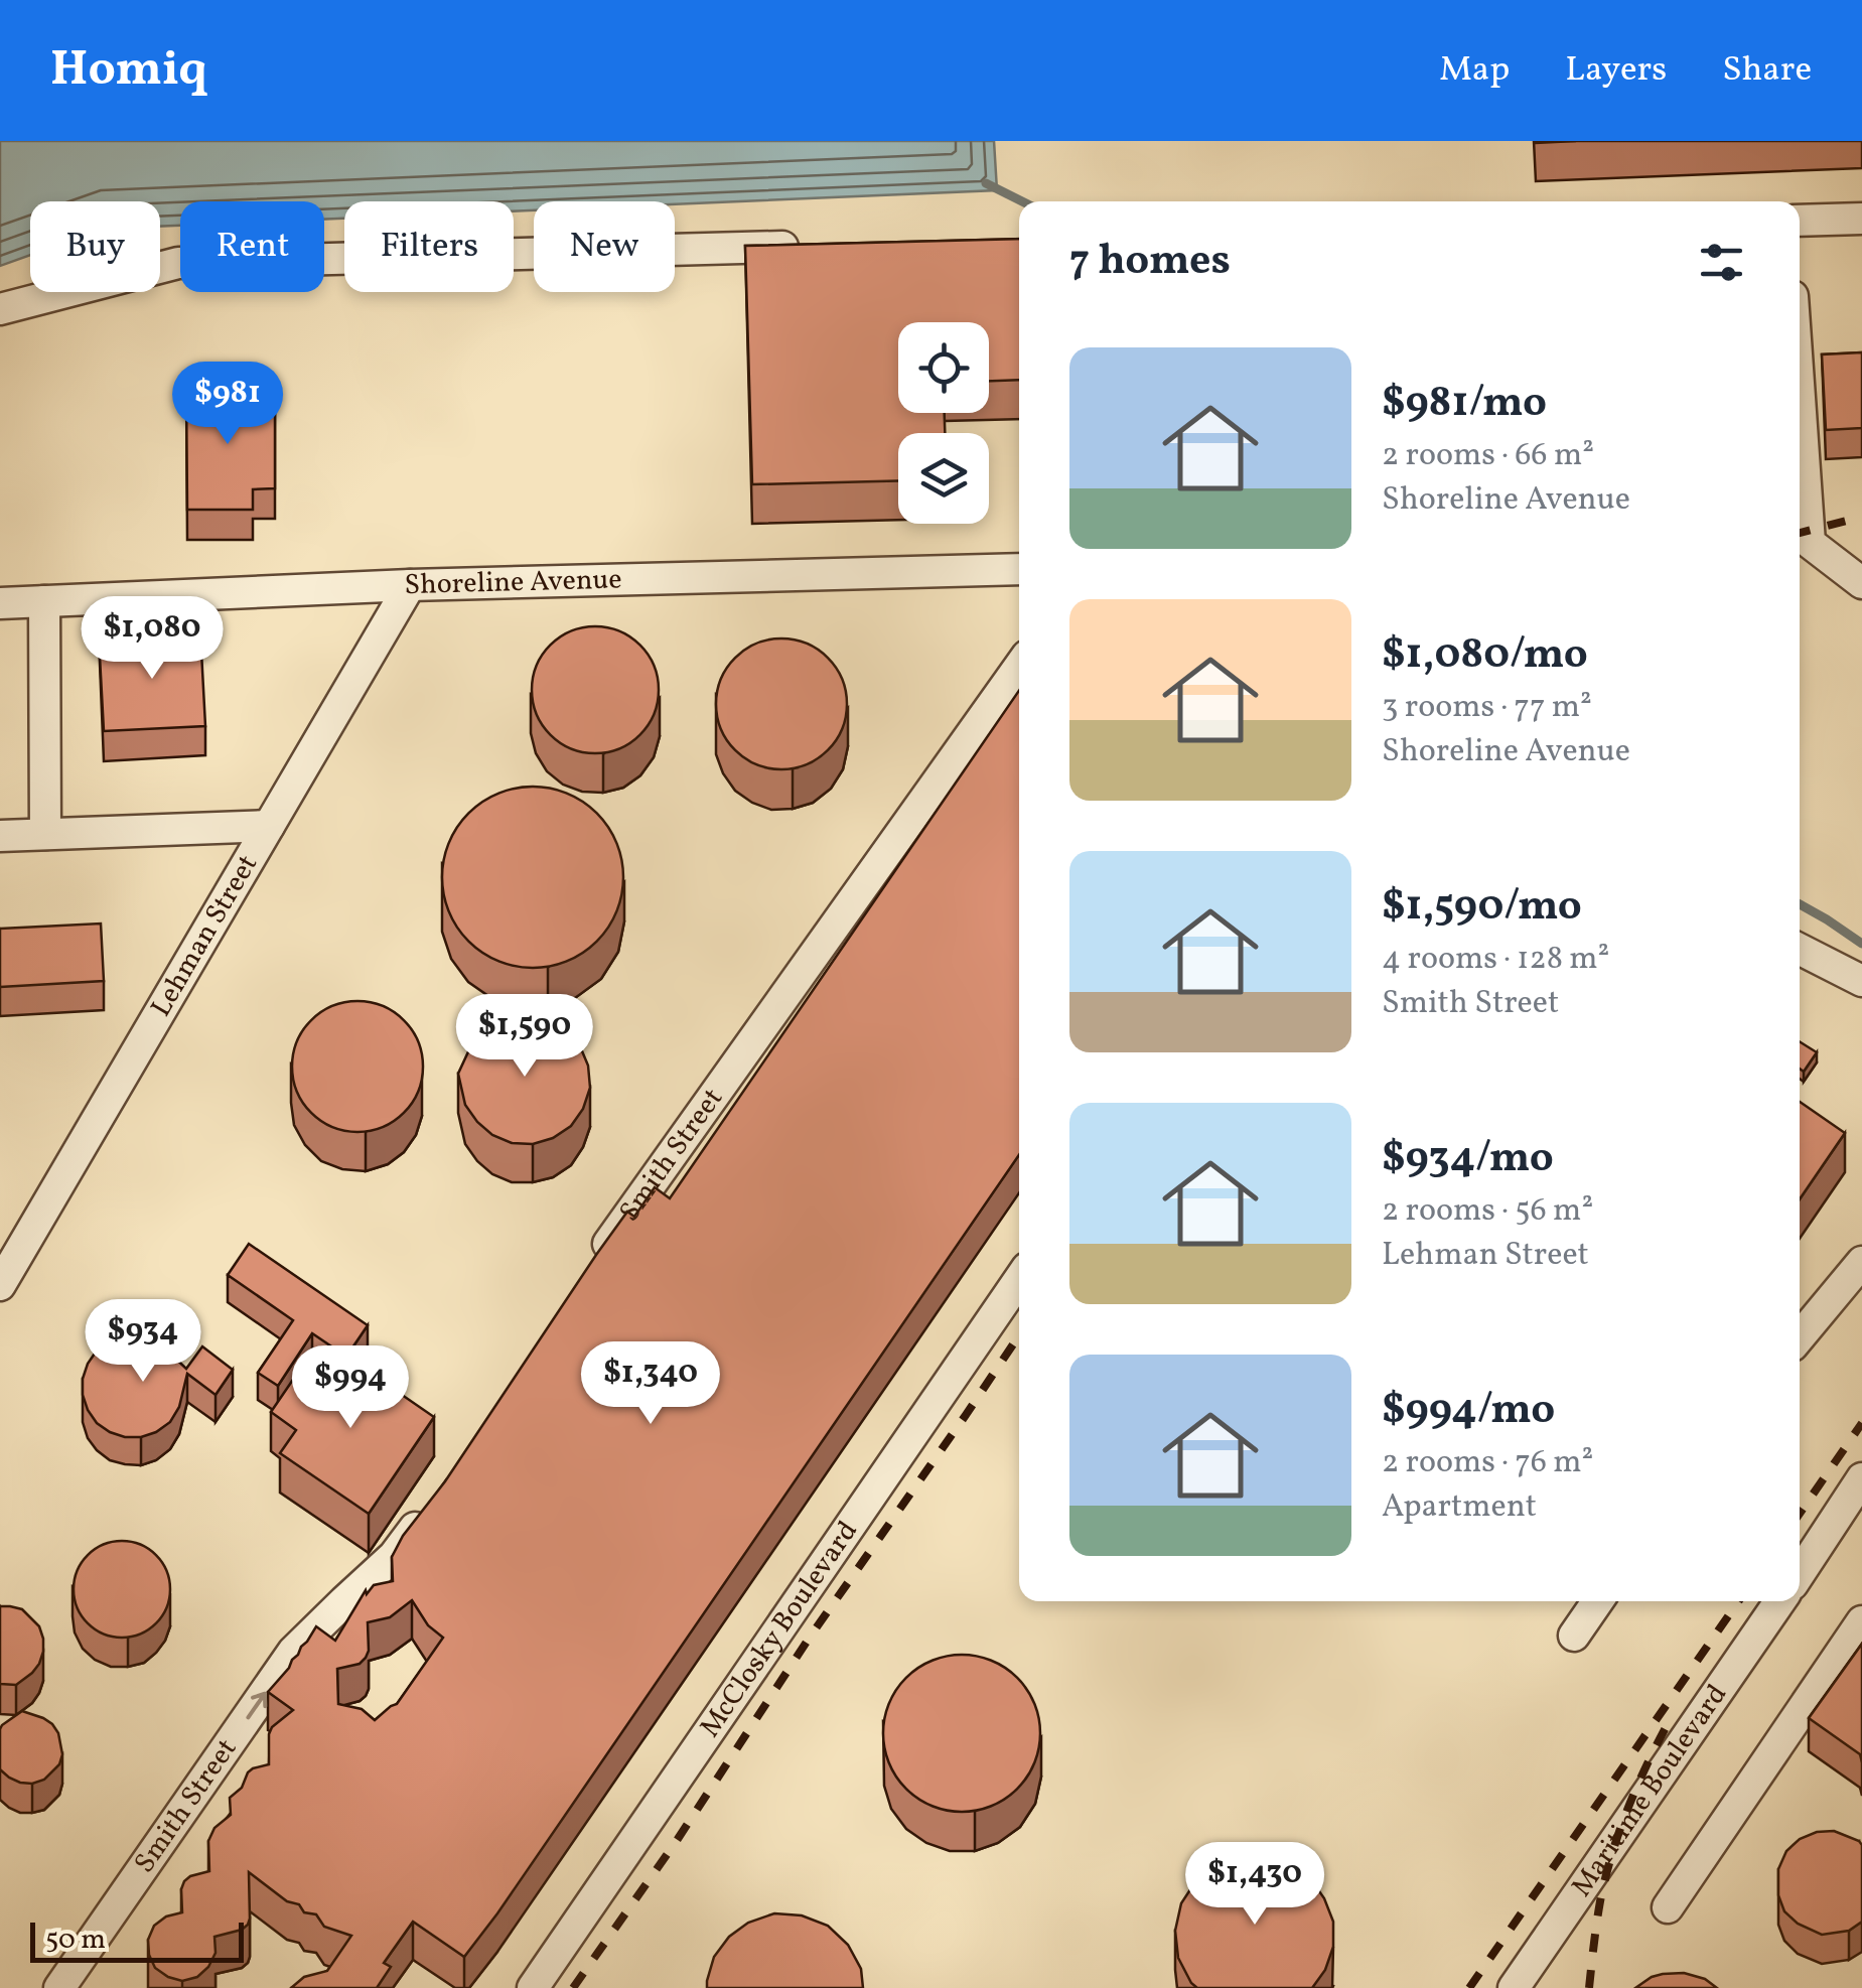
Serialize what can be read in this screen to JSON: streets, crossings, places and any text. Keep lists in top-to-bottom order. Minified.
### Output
{"streets":{"street":["Shoreline Avenue","Lehman Street","Smith Street","McClosky Boulevard","Maritime Boulevard"]},"crossings":[["Shoreline Avenue","Lehman Street"]],"one_way":["Smith Street"],"scale_bar":"50 m","page":{"header":"Homiq","nav":["Map","Layers","Share"],"chip":["Buy","Rent","Filters","New"],"heading":"7 homes","list":[{"name":"$981/mo","note":"2 rooms · 66 m² · Shoreline Avenue"},{"name":"$1,080/mo","note":"3 rooms · 77 m² · Shoreline Avenue"},{"name":"$1,590/mo","note":"4 rooms · 128 m² · Smith Street"},{"name":"$934/mo","note":"2 rooms · 56 m² · Lehman Street"},{"name":"$994/mo","note":"2 rooms · 76 m² · Apartment"}],"price":["$981","$1,080","$1,590","$934","$1,340","$994","$1,430"],"scale":"50 m"}}
